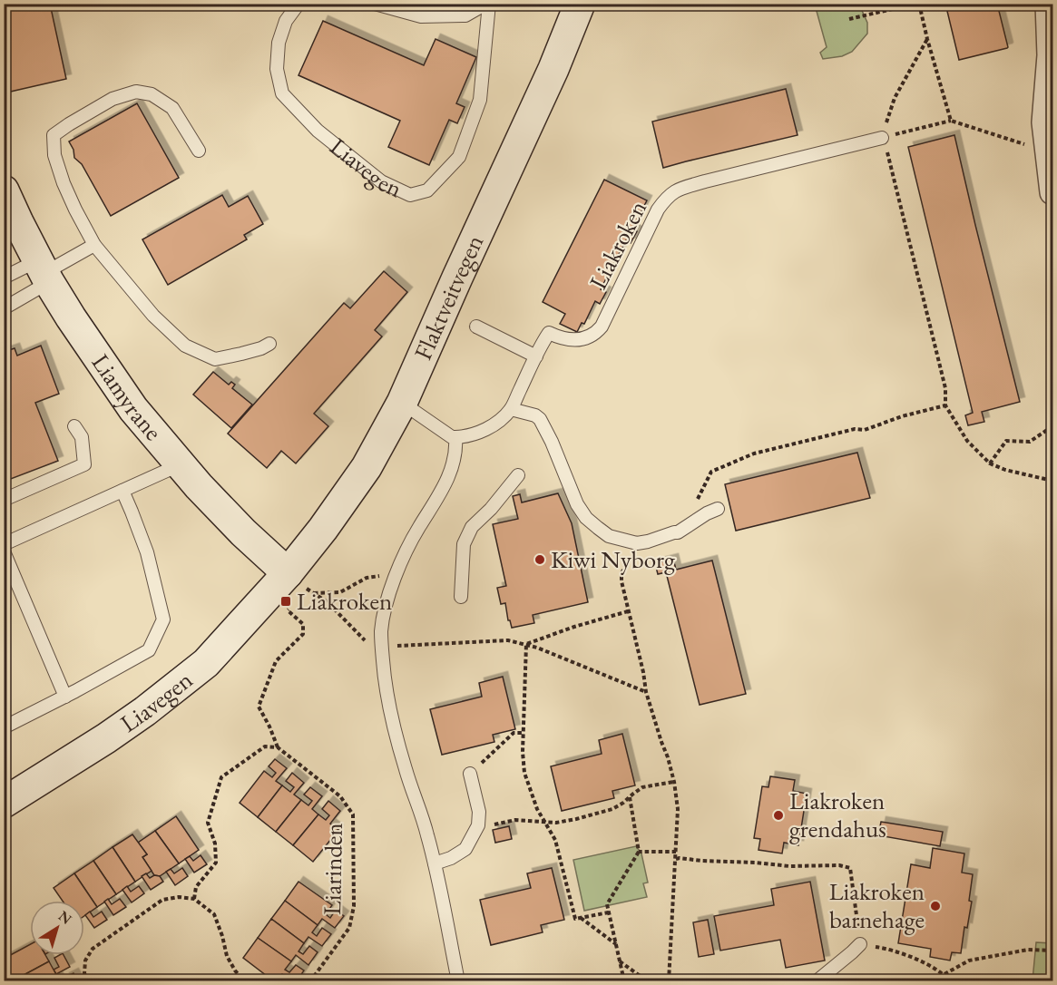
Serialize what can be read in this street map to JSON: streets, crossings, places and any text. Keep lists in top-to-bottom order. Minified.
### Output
{"streets":{"main road":["Liavegen","Flaktveitvegen","Liamyrane"],"lane":["Liakroken"],"path":["Liarinden"]},"crossings":[["Liavegen","Flaktveitvegen"],["Liavegen","Liamyrane"],["Flaktveitvegen","Liamyrane"]],"places":{"other":["Kiwi Nyborg","Liakroken grendahus","Liakroken barnehage"],"transit":["Liakroken"]},"north":"top right"}
